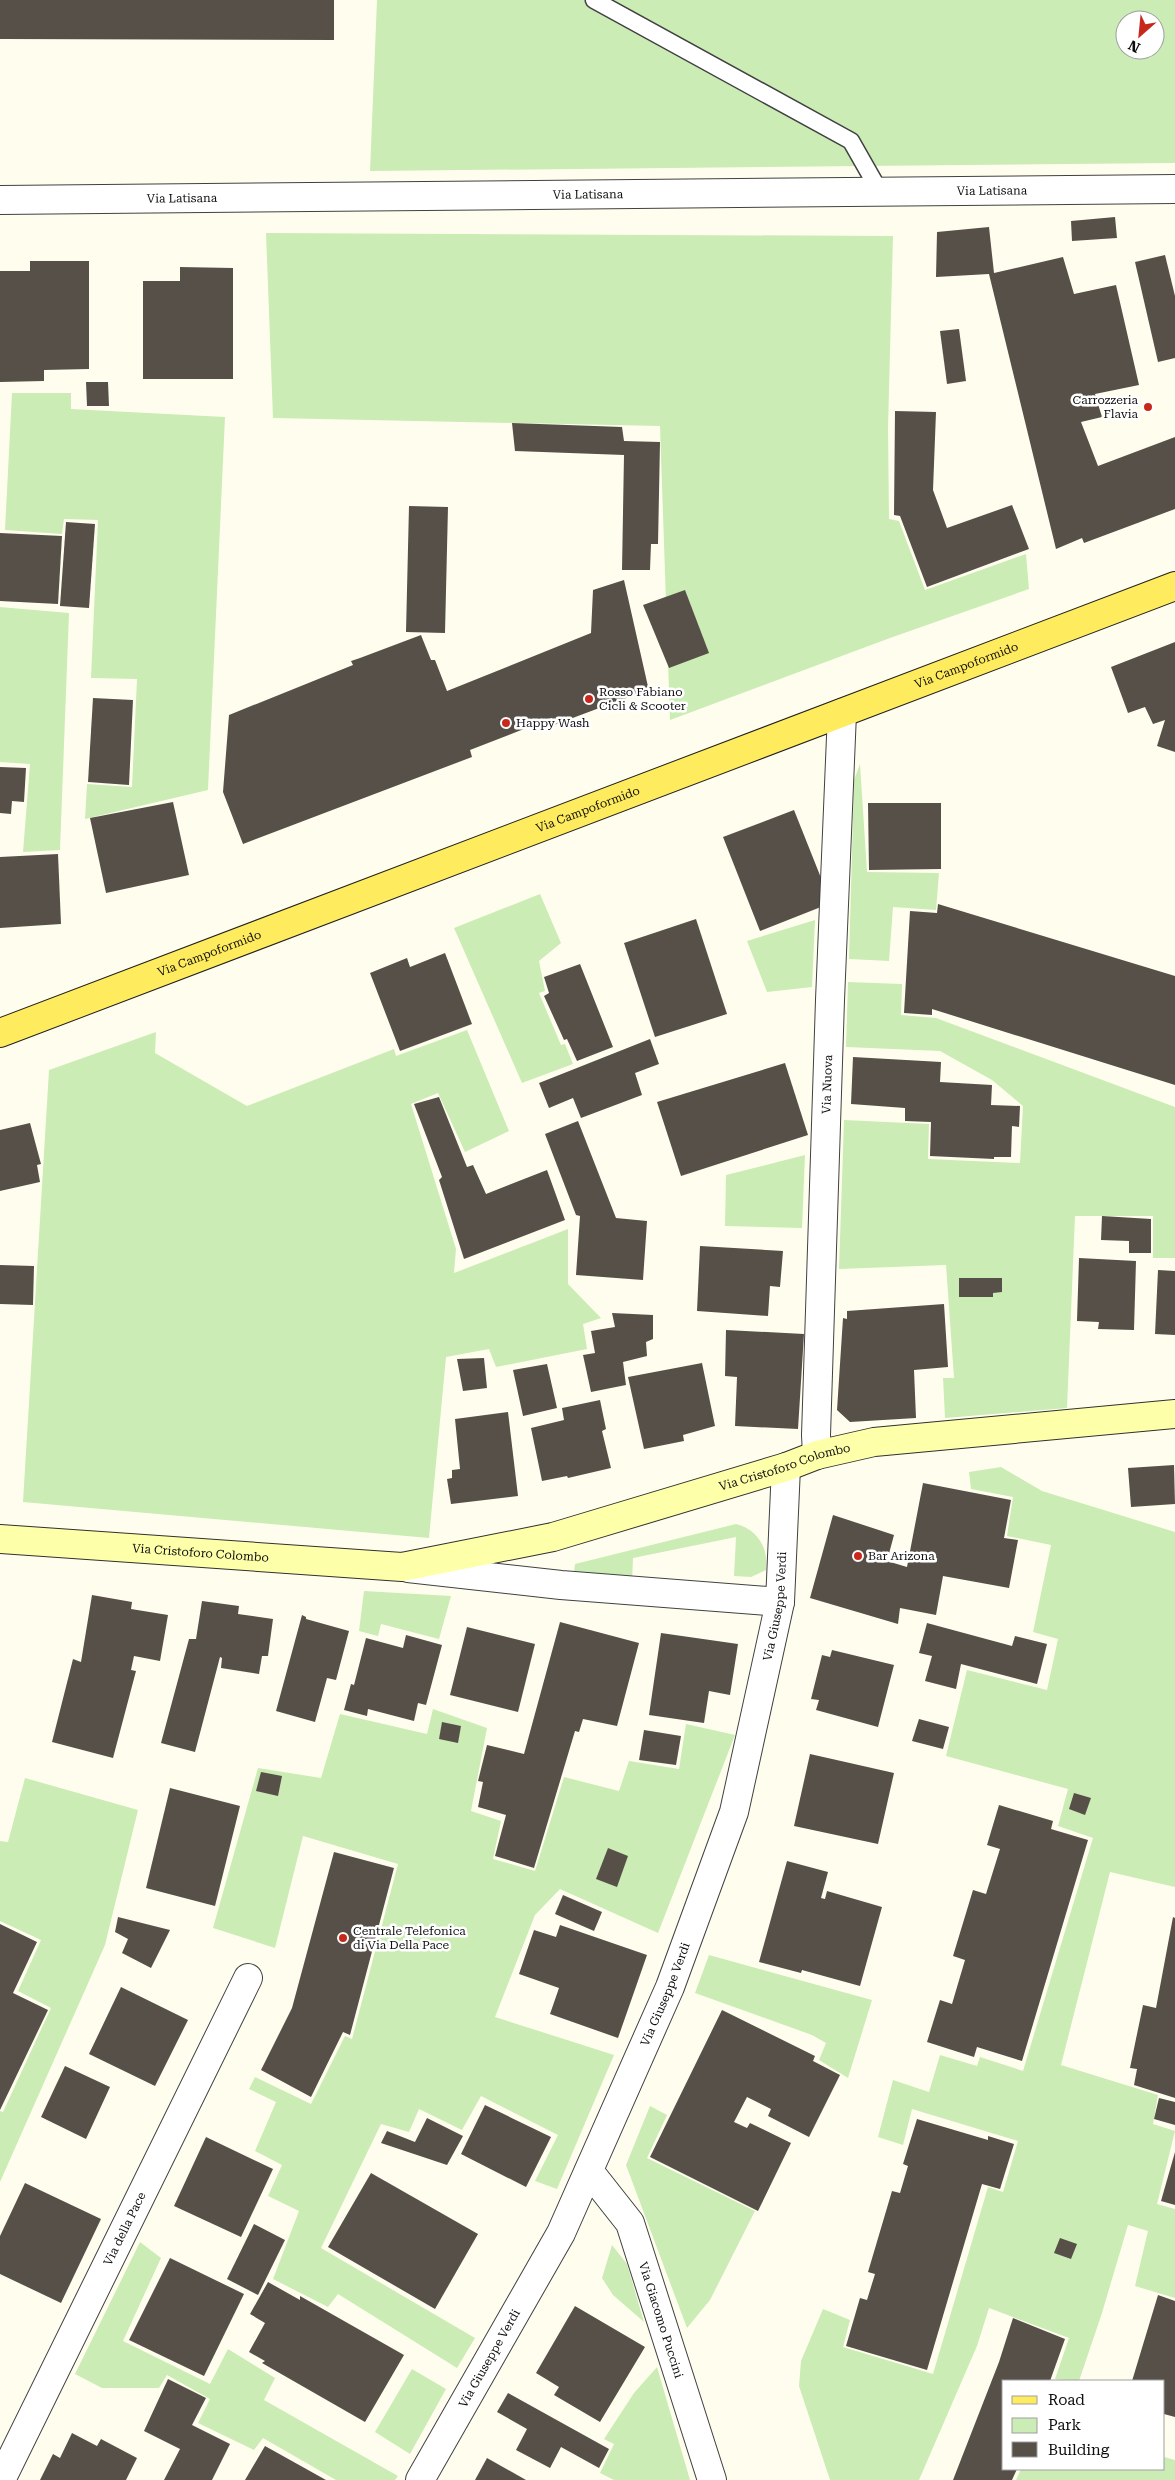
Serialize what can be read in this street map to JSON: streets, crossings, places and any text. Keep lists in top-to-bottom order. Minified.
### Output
{"streets":{"main road":["Via Campoformido","Via Cristoforo Colombo"],"street":["Via Latisana","Via Nuova","Via Giuseppe Verdi","Via della Pace","Via Giacomo Puccini"]},"crossings":[["Via Campoformido","Via Nuova"],["Via Nuova","Via Cristoforo Colombo"],["Via Cristoforo Colombo","Via Giuseppe Verdi"],["Via Giuseppe Verdi","Via Giacomo Puccini"]],"places":["Carrozzeria Flavia","Rosso Fabiano Cicli & Scooter","Happy Wash","Bar Arizona","Centrale Telefonica di Via Della Pace"],"legend":["Road","Park","Building"],"north":"bottom left"}
